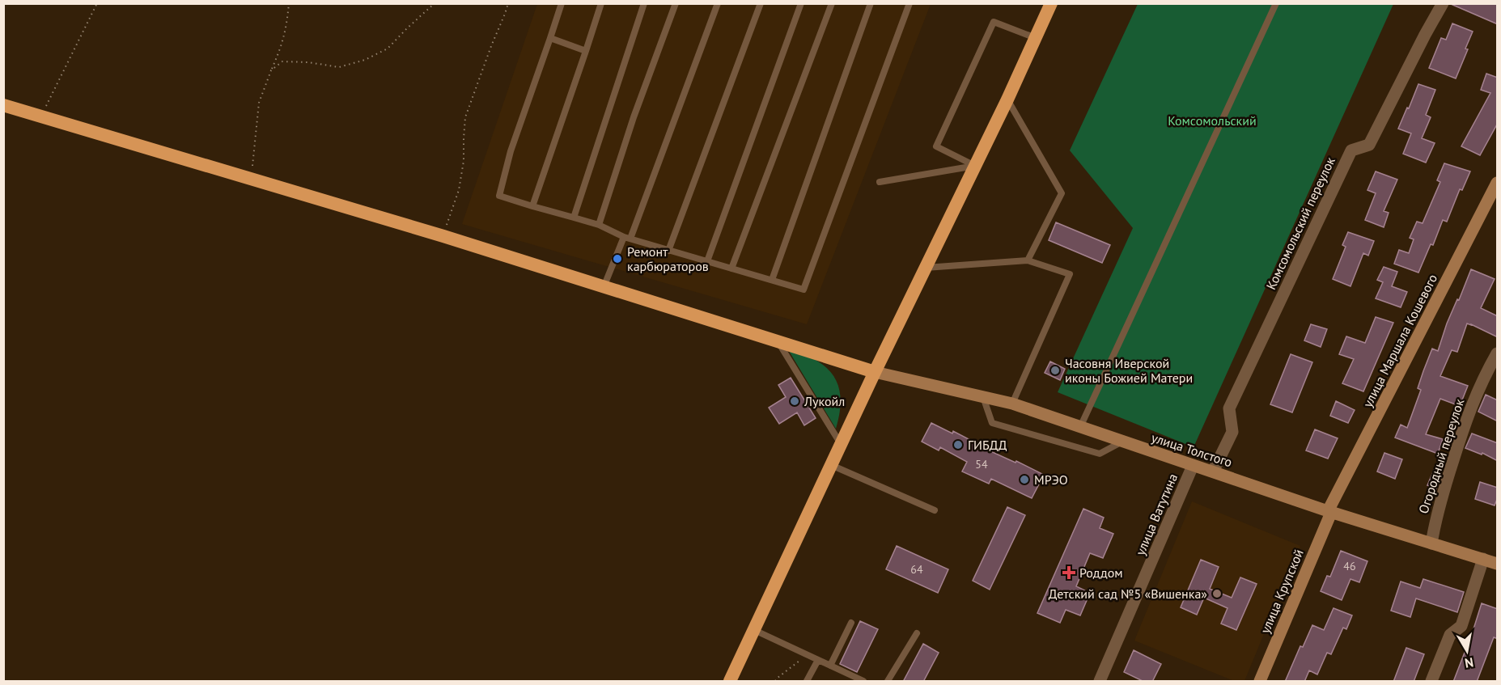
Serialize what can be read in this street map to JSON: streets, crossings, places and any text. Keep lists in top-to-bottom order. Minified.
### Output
{"streets":{"main road":["улица Маршала Кошевого","улица Толстого","улица Крупской"],"street":["Комсомольский переулок","Огородный переулок","улица Ватутина"]},"crossings":[["Комсомольский переулок","улица Толстого"],["улица Маршала Кошевого","улица Толстого"],["улица Маршала Кошевого","улица Крупской"],["улица Толстого","Огородный переулок"],["улица Толстого","улица Ватутина"],["улица Толстого","улица Крупской"]],"parks":["Комсомольский"],"places":{"other":["Ремонт карбюраторов","Часовня Иверской иконы Божией Матери","Лукойл","ГИБДД","МРЭО","Детский сад №5 «Вишенка»"],"health":["Роддом"]},"house_numbers":["54","46","64"],"north":"bottom"}
